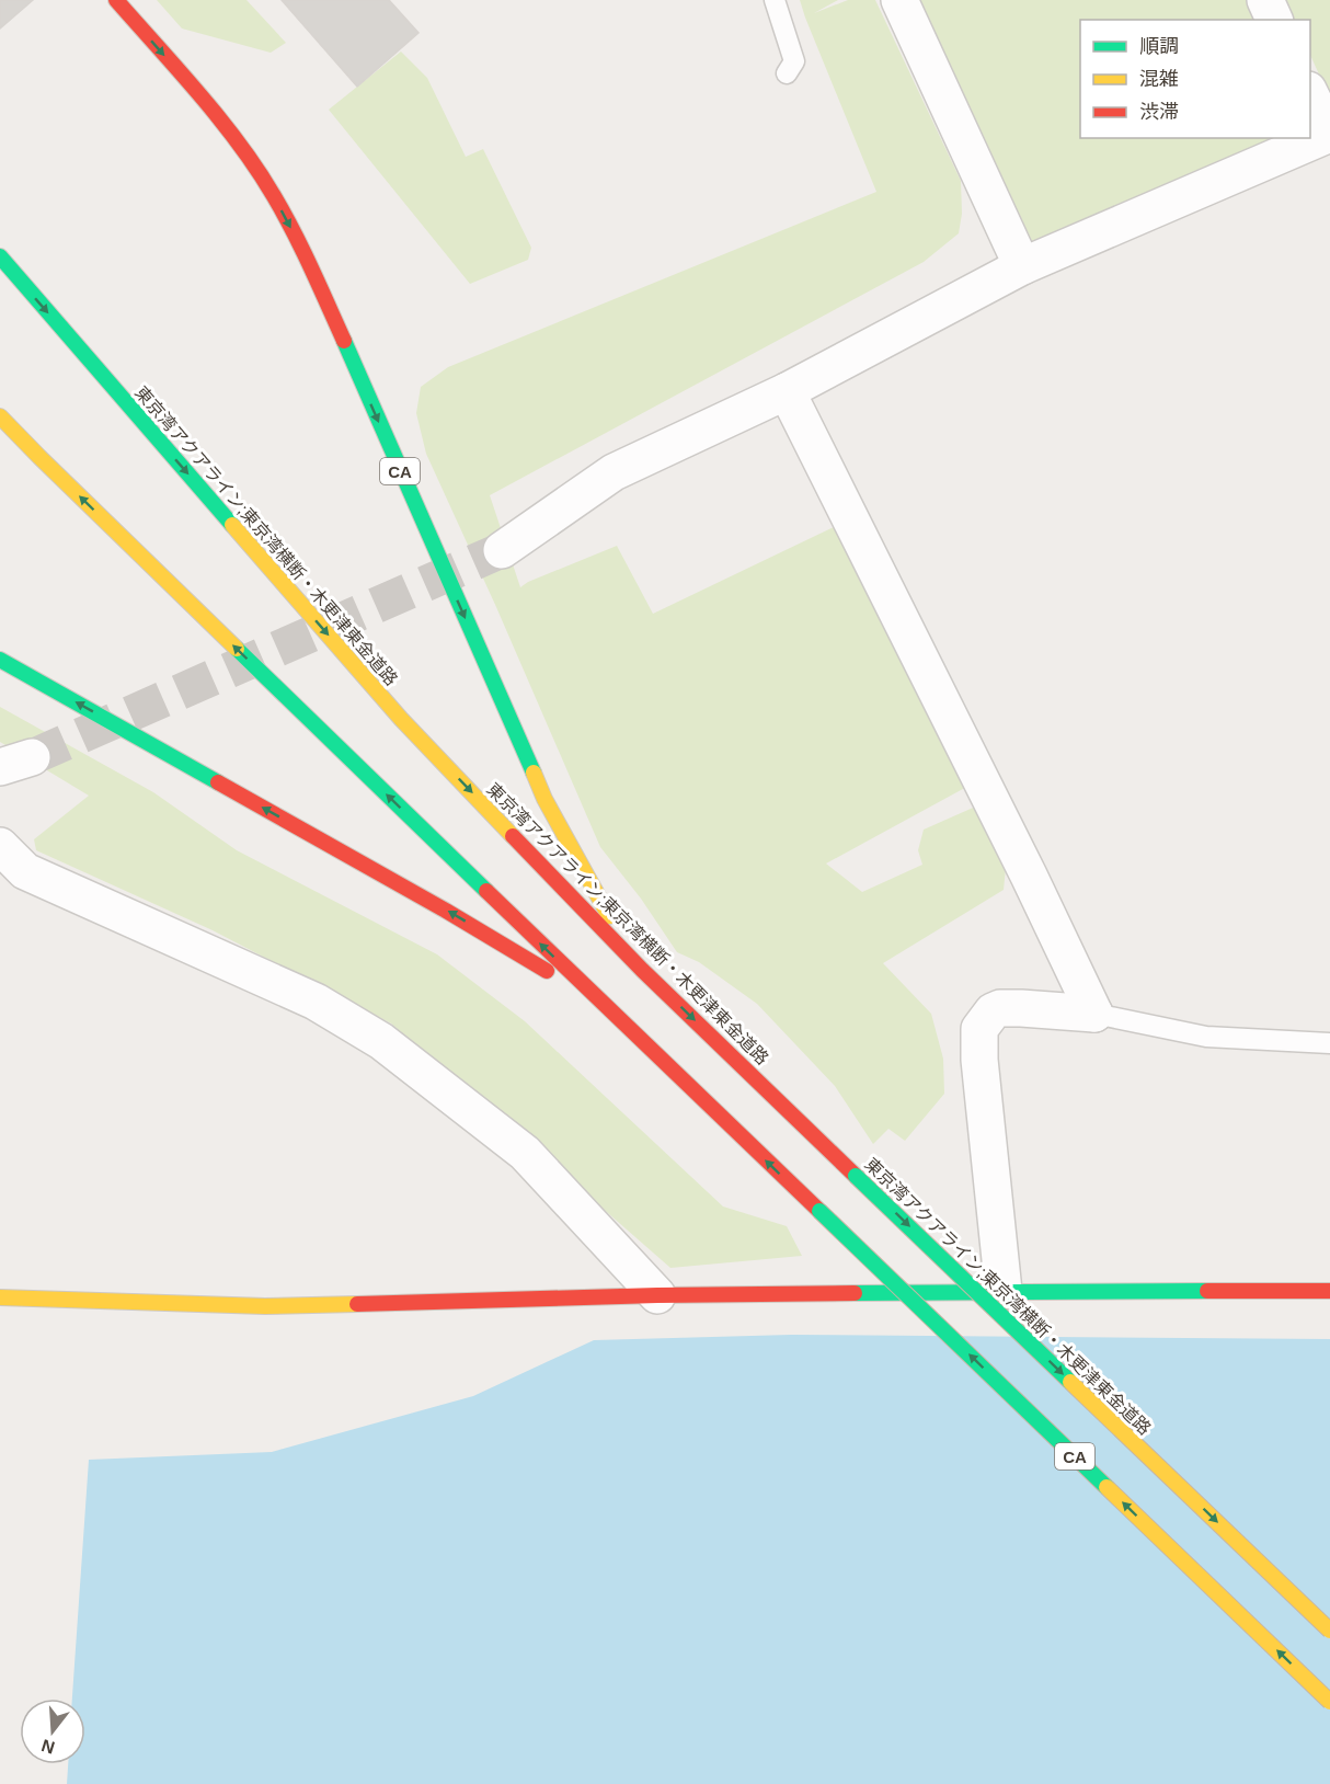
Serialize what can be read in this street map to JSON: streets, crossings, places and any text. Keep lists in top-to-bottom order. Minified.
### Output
{"streets":{"main road":["CA","東京湾アクアライン;東京湾横断・木更津東金道路"]},"crossings":[["CA","東京湾アクアライン;東京湾横断・木更津東金道路"]],"legend":["順調","混雑","渋滞"],"north":"bottom"}
